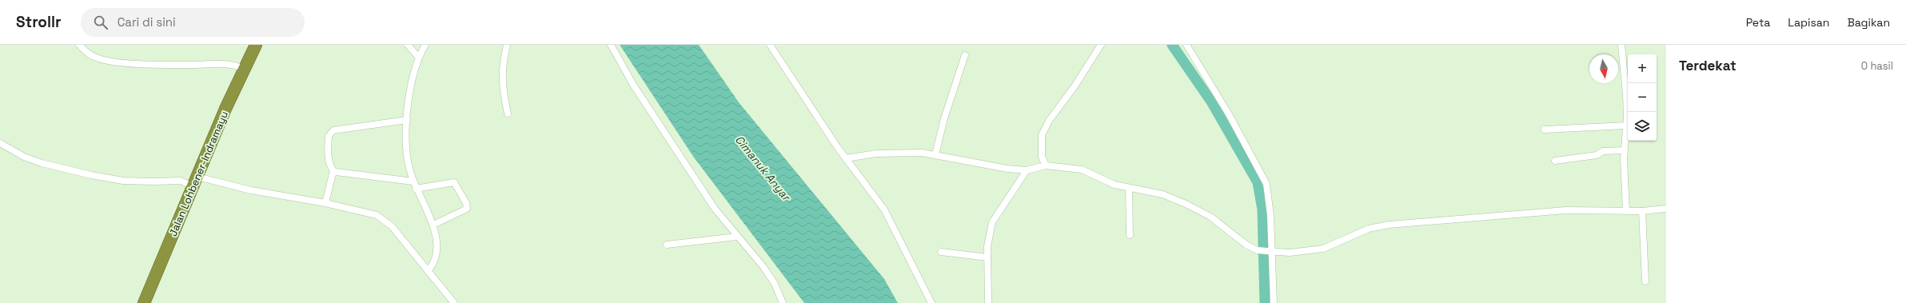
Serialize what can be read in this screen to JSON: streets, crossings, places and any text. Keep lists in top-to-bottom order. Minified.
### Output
{"streets":{"highway":["Jalan Lohbener-Indramayu"]},"water":["Cimanuk Anyar"],"north":"bottom","page":{"header":"Strollr","search":"Cari di sini","nav":["Peta","Lapisan","Bagikan"],"heading":["Terdekat","0 hasil"],"map_buttons":["+","−"]}}
